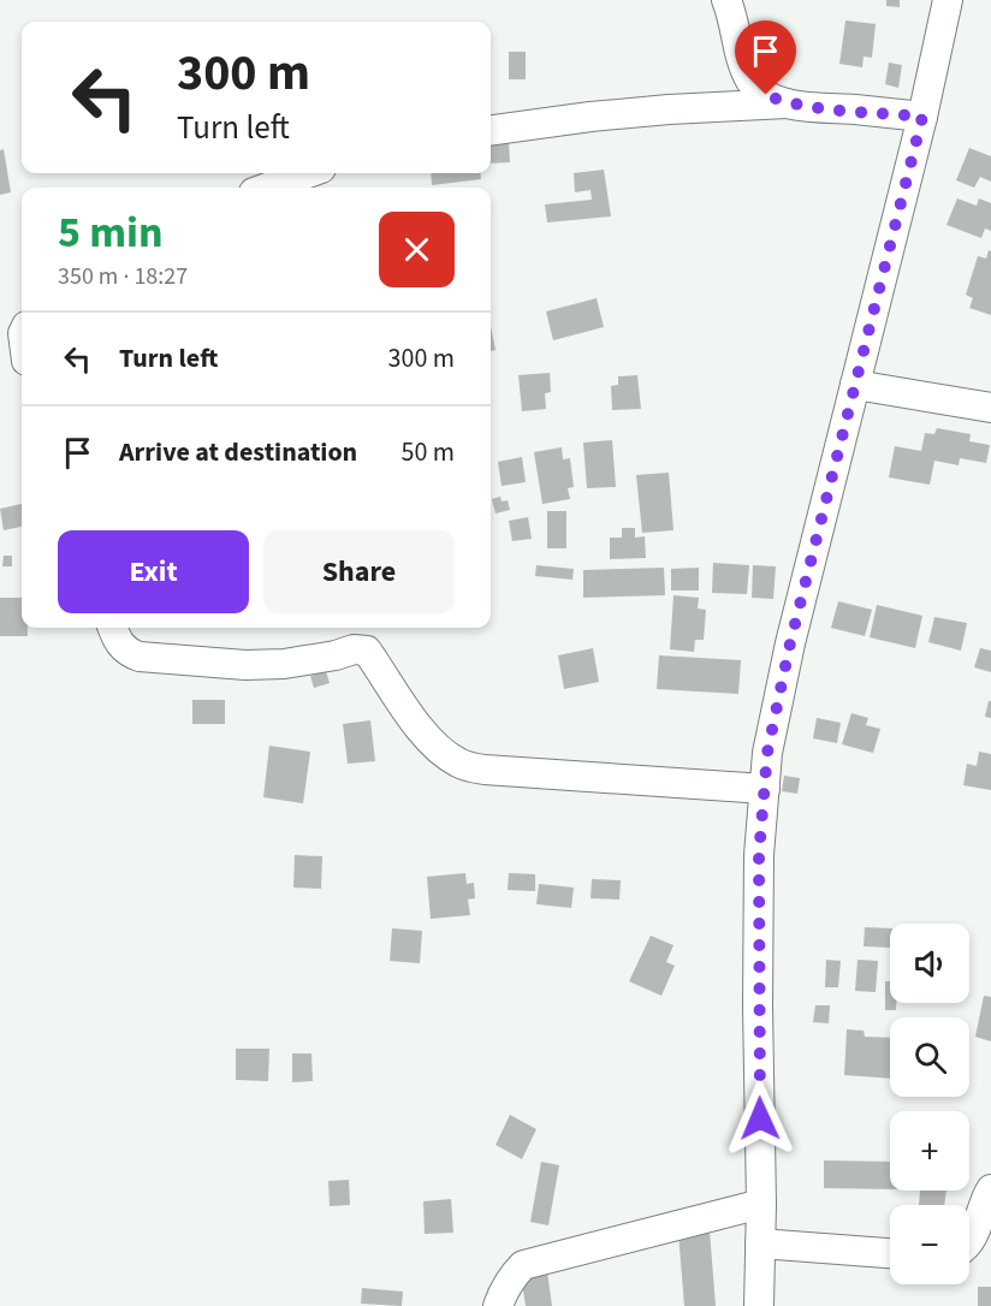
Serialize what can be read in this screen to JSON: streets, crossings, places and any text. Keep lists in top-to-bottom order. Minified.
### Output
{"page":{"turn":["300 m","Turn left"],"heading":["5 min","350 m · 18:27"],"list":[{"name":"Turn left","value":"300 m"},{"name":"Arrive at destination","value":"50 m"}],"buttons":["Exit","Share"],"map_buttons":["+","−"]}}
